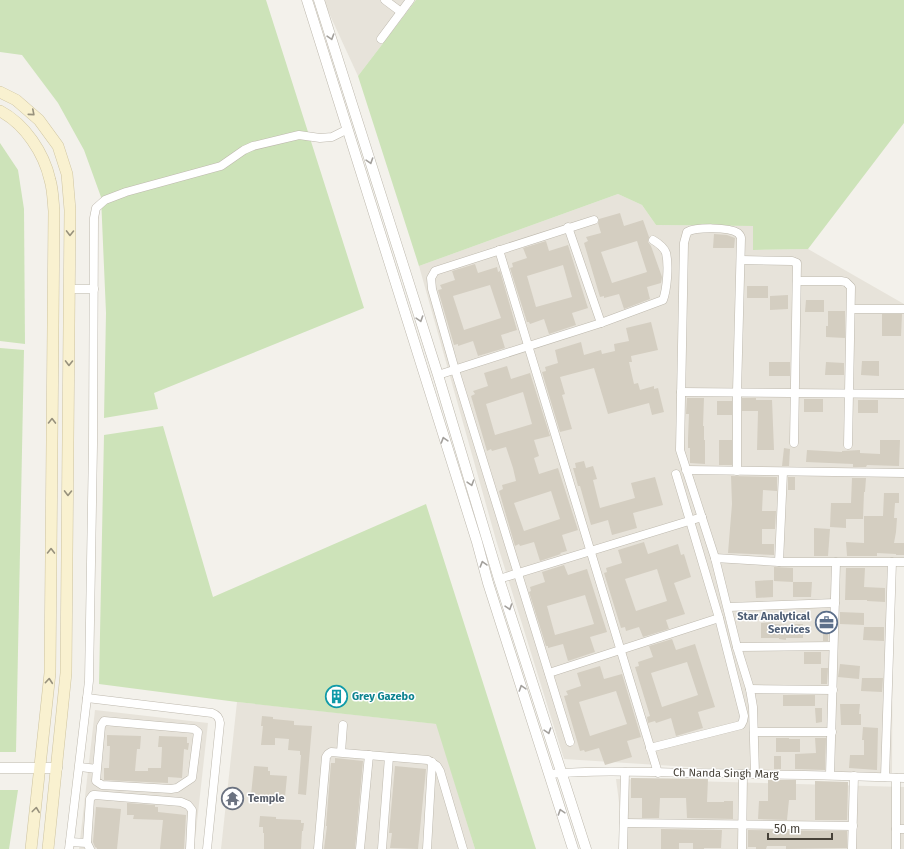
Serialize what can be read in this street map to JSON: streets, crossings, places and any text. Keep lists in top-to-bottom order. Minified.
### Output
{"streets":{"street":["Ch Nanda Singh Marg"]},"places":{"office":["Star Analytical Services"],"building":["Grey Gazebo"],"temple":["Temple"]},"scale_bar":"50 m"}
